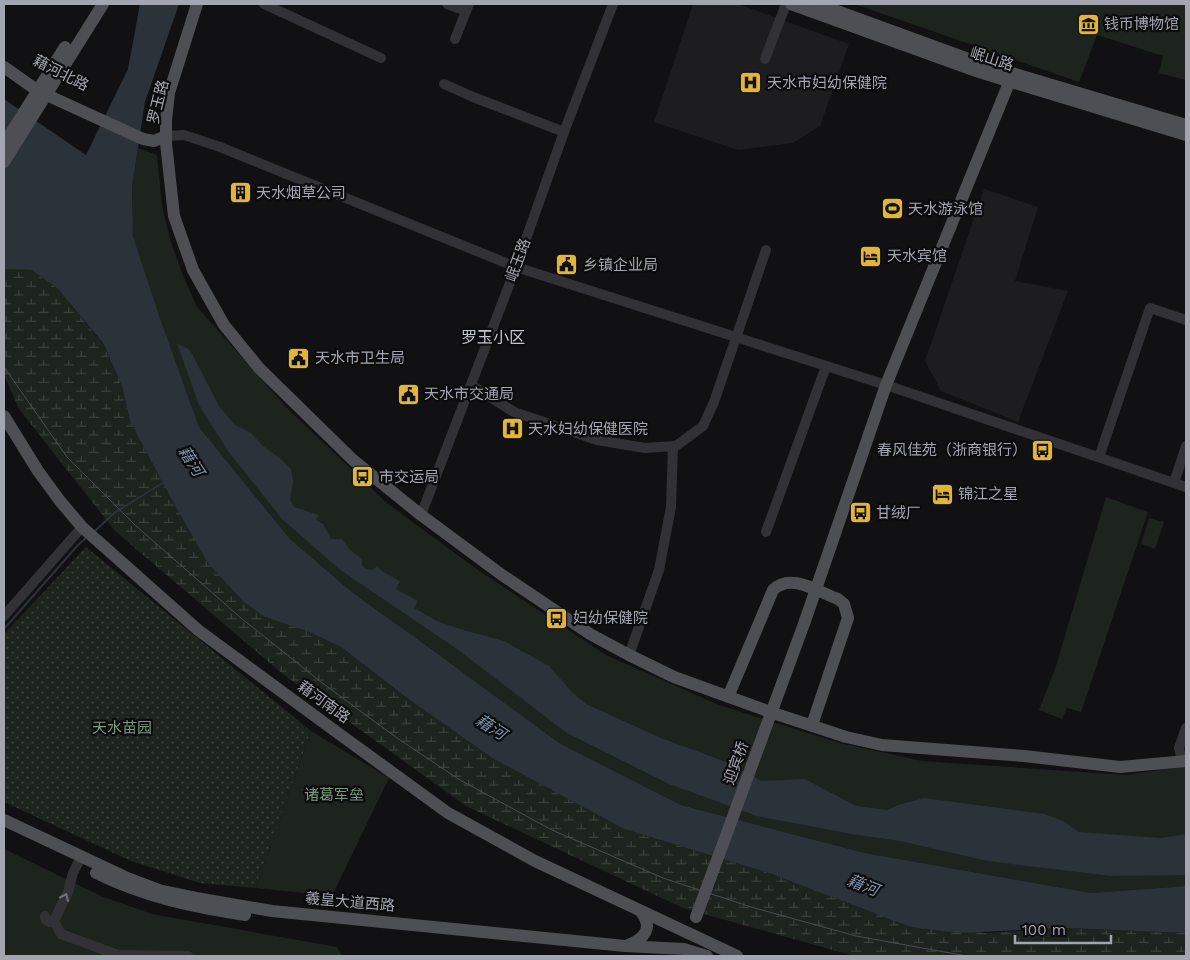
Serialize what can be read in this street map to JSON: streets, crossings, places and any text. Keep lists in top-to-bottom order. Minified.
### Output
{"streets":{"main road":["岷山路","藉河北路","罗玉路","藉河南路","迎宾桥","羲皇大道西路"],"street":["岷玉路"]},"crossings":[["岷山路","迎宾桥"],["藉河北路","罗玉路"],["藉河南路","迎宾桥"],["迎宾桥","羲皇大道西路"]],"districts":["罗玉小区"],"water":["藉河"],"parks":["天水苗园","诸葛军垒"],"places":{"museum":["钱币博物馆"],"hospital":["天水市妇幼保健院","天水妇幼保健医院"],"building":["天水烟草公司"],"sports":["天水游泳馆"],"hotel":["天水宾馆","锦江之星"],"public building":["乡镇企业局","天水市卫生局","天水市交通局"],"bus stop":["春风佳苑（浙商银行）","市交运局","甘绒厂","妇幼保健院"]},"scale_bar":"100 m"}
